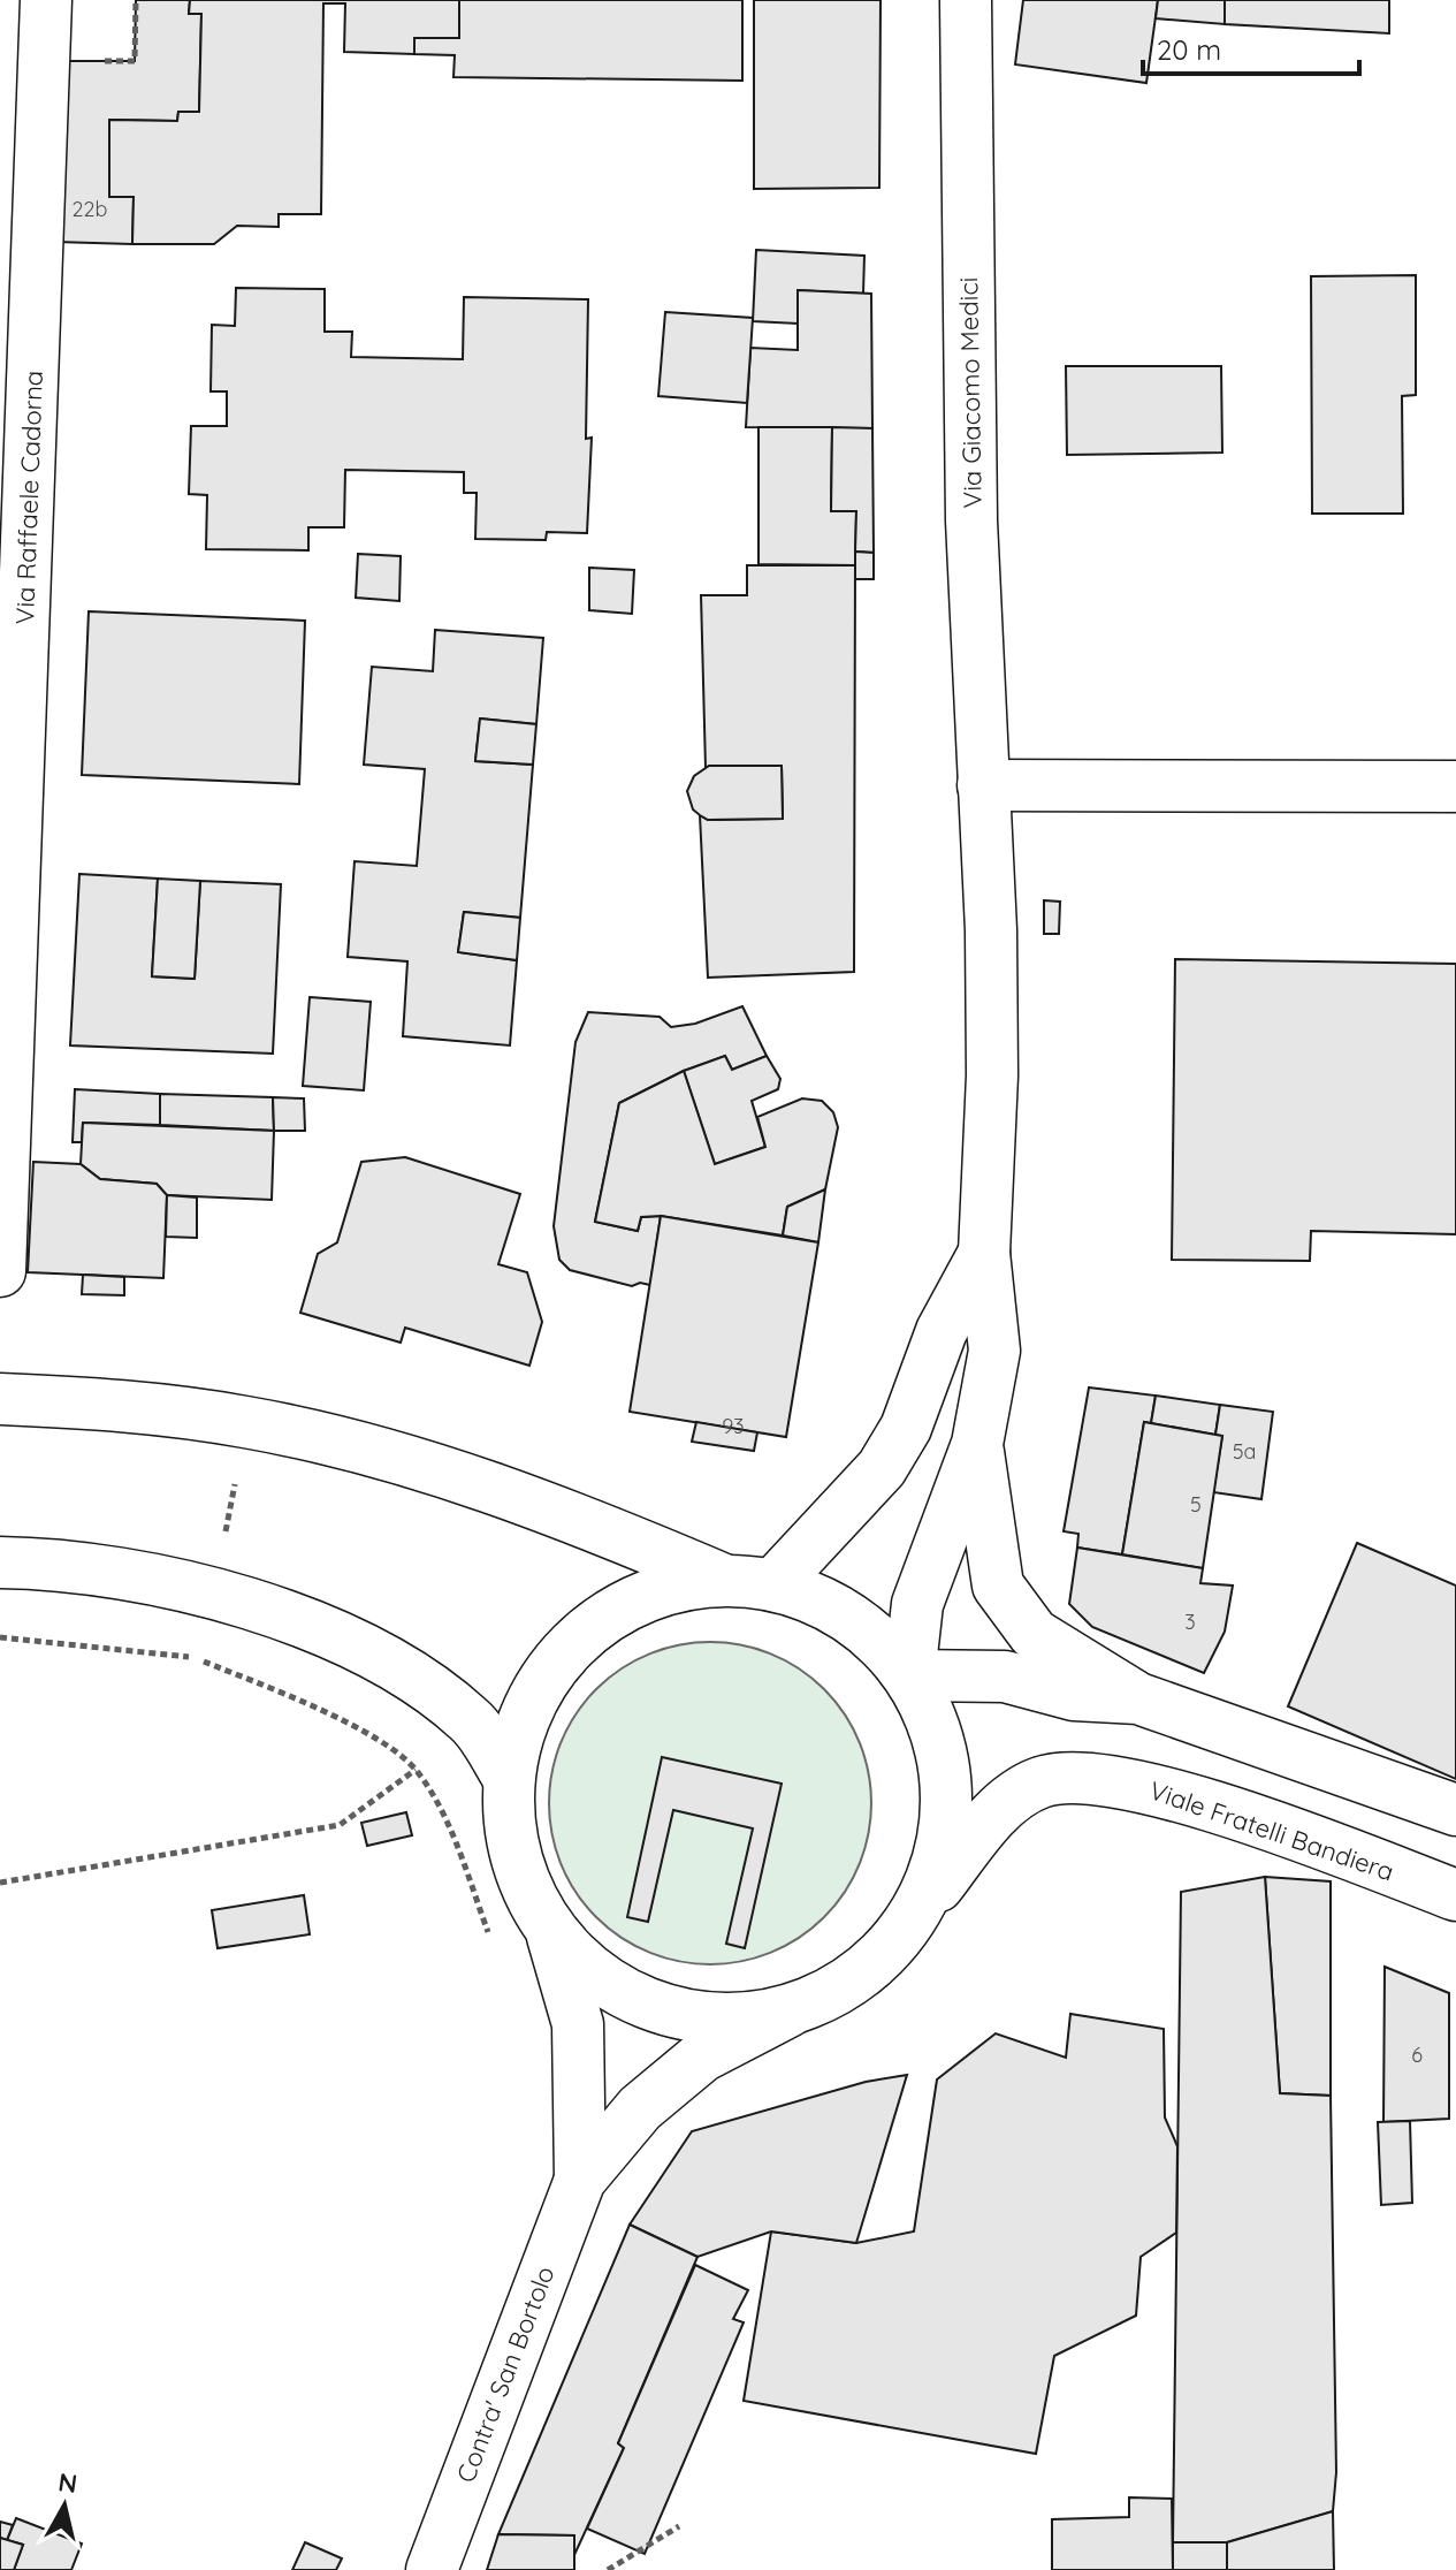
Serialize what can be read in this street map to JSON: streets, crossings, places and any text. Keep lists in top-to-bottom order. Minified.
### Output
{"streets":{"main road":["Via Giacomo Medici","Via Raffaele Cadorna","Viale Fratelli Bandiera","Contra' San Bortolo"]},"crossings":[["Viale Fratelli Bandiera","Contra' San Bortolo"]],"house_numbers":["22b","93","5a","5","3","6"],"scale_bar":"20 m","north":"top"}
